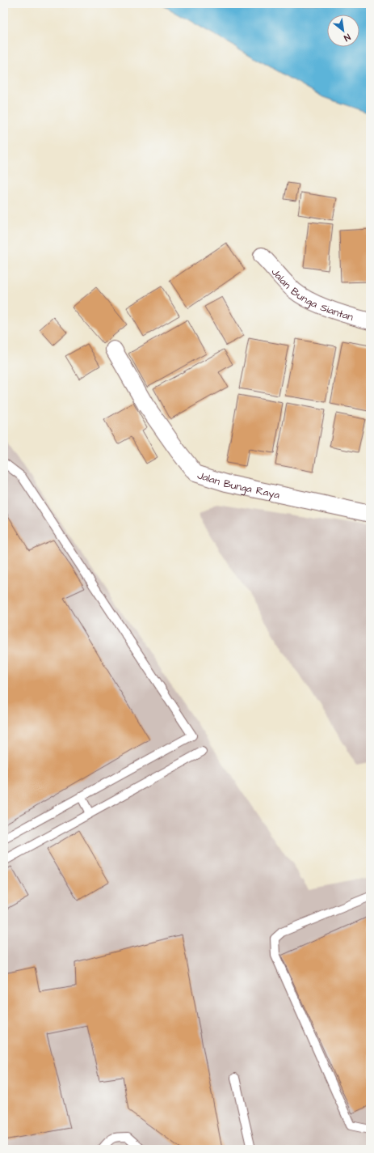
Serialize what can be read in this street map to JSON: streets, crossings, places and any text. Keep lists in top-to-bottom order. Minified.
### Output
{"streets":{"street":["Jalan Bunga Siantan","Jalan Bunga Raya"]},"north":"bottom right"}
